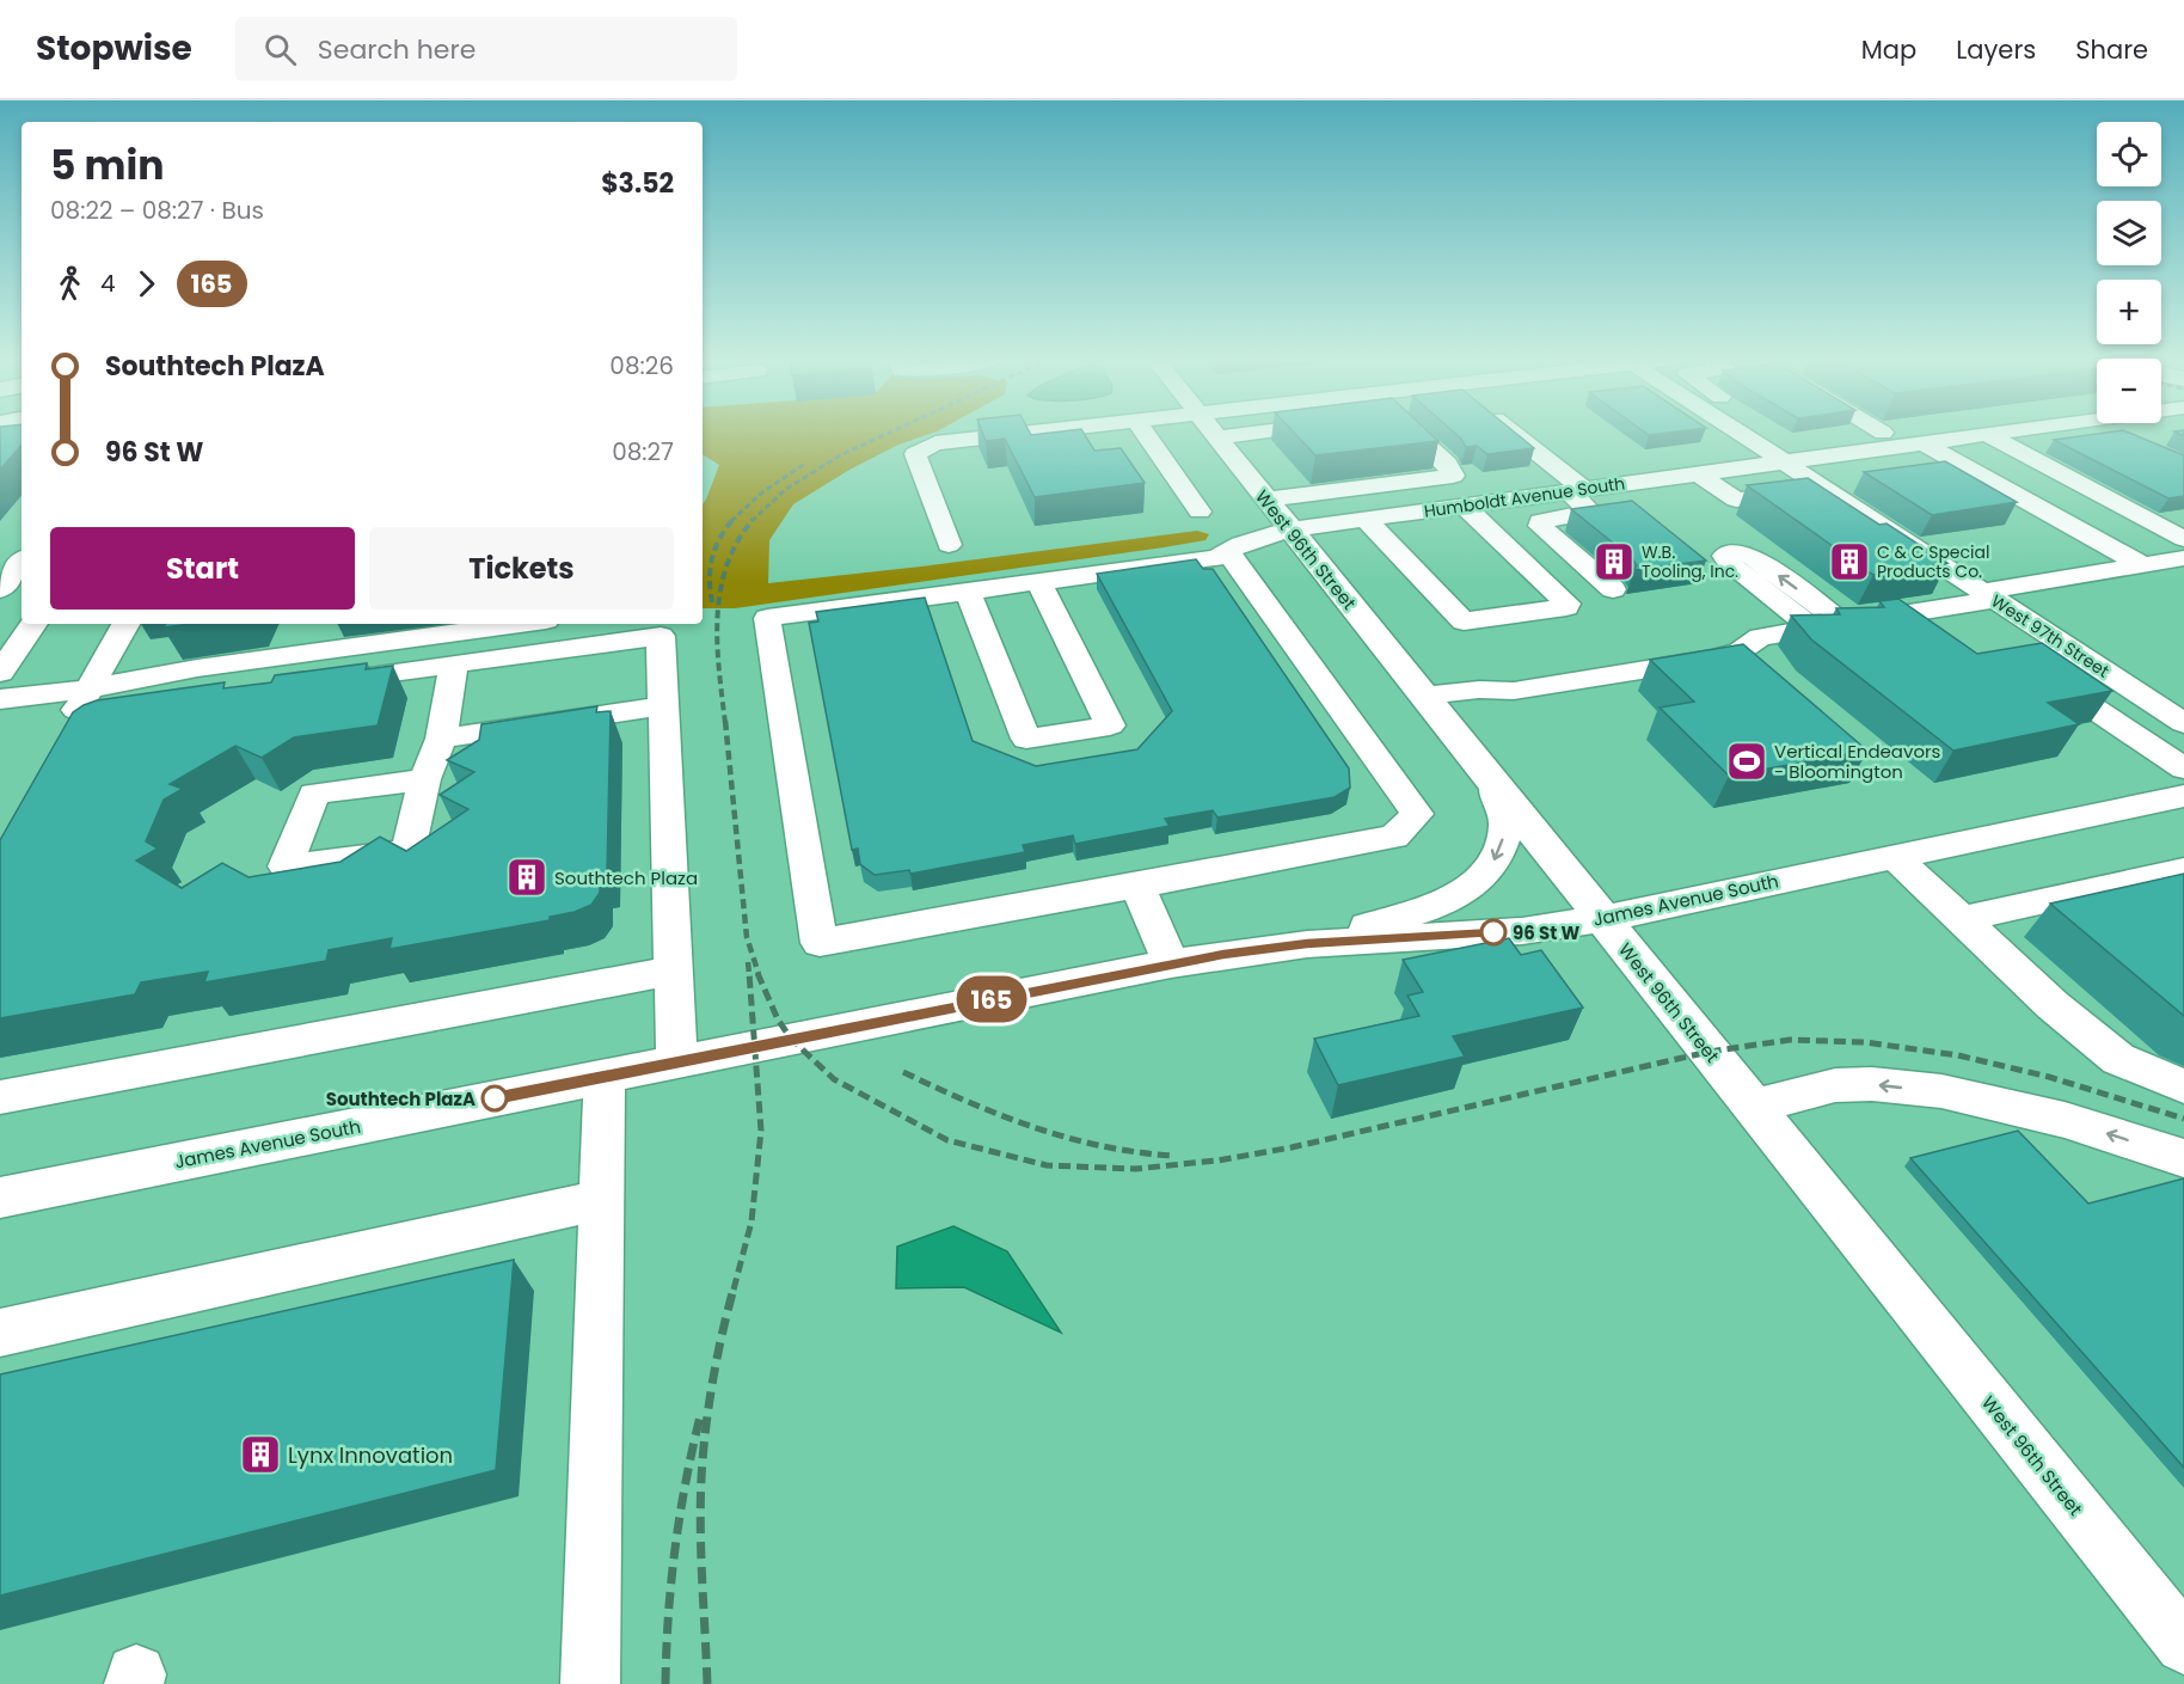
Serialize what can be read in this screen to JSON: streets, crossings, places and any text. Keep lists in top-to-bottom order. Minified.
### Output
{"streets":{"street":["Humboldt Avenue South","West 96th Street","West 97th Street","James Avenue South"]},"crossings":[["Humboldt Avenue South","West 96th Street"],["West 96th Street","James Avenue South"]],"places":{"building":["W.B. Tooling, Inc.","C & C Special Products Co.","Southtech Plaza","Lynx Innovation"],"sports":["Vertical Endeavors - Bloomington"],"other":["96 St W","Southtech PlazA"]},"lines":["bus line 165"],"page":{"header":"Stopwise","search":"Search here","nav":["Map","Layers","Share"],"on_map":"165","map_buttons":["+","−"],"heading":["5 min","08:22 – 08:27 · Bus","$3.52"],"legs":["4","165"],"list":[{"name":"Southtech PlazA","value":"08:26"},{"name":"96 St W","value":"08:27"}],"buttons":["Start","Tickets"]}}
